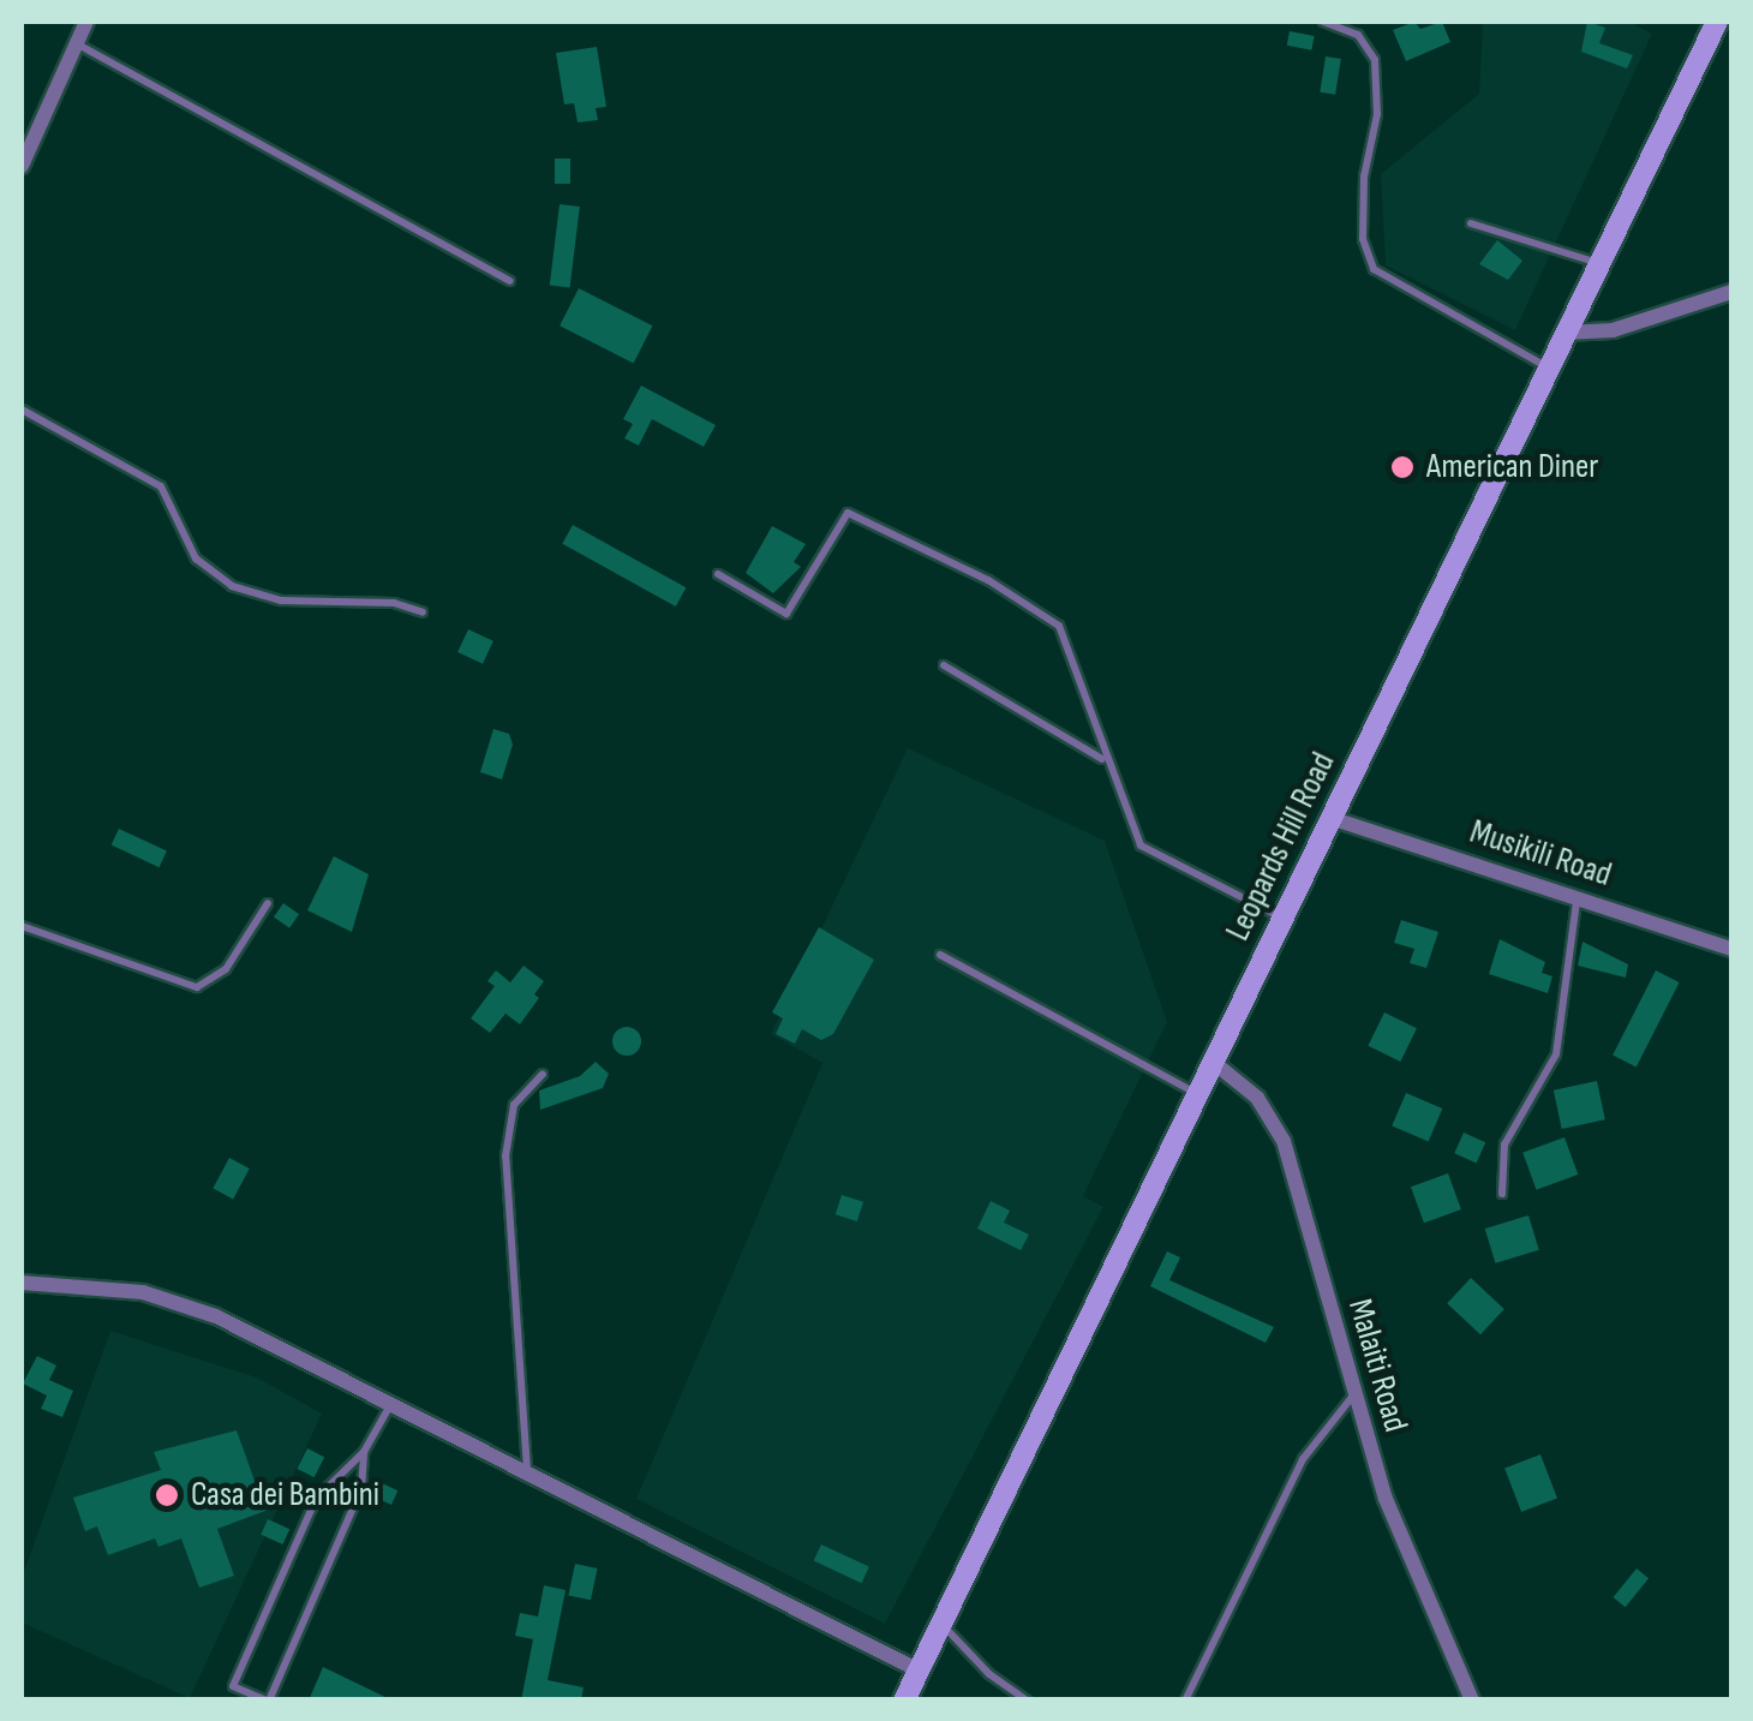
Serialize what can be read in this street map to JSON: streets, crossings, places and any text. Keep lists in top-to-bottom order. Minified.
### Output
{"streets":{"main road":["Leopards Hill Road"],"street":["Musikili Road","Malaiti Road"]},"crossings":[["Leopards Hill Road","Musikili Road"],["Leopards Hill Road","Malaiti Road"]],"places":["American Diner","Casa dei Bambini"]}
